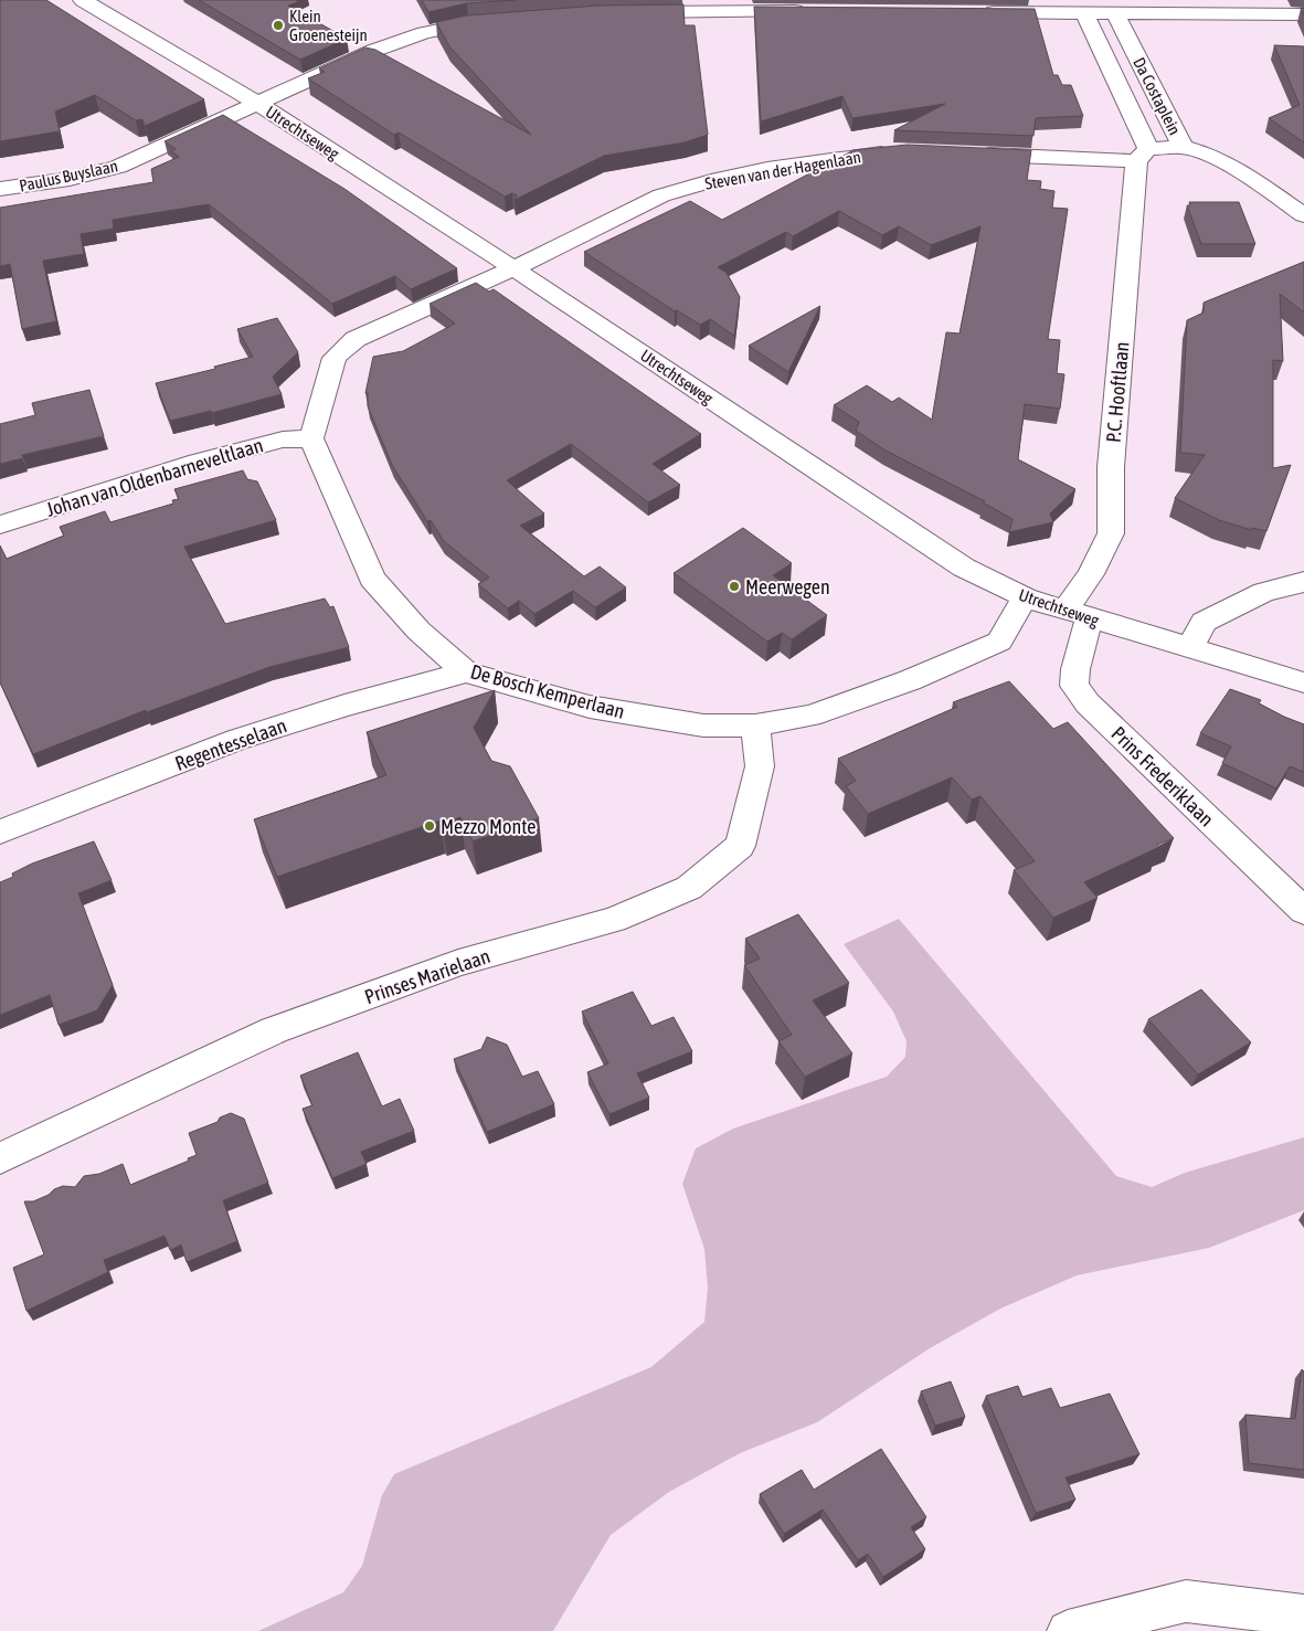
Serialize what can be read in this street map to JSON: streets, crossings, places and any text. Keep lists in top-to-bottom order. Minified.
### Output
{"streets":{"street":["Da Costaplein","Utrechtseweg","Steven van der Hagenlaan","Paulus Buyslaan","P.C. Hooftlaan","Johan van Oldenbarneveltlaan","De Bosch Kemperlaan","Regentesselaan","Prins Frederiklaan","Prinses Marielaan"]},"crossings":[["Da Costaplein","P.C. Hooftlaan"],["Utrechtseweg","Steven van der Hagenlaan"],["Utrechtseweg","Paulus Buyslaan"],["Utrechtseweg","P.C. Hooftlaan"],["Utrechtseweg","De Bosch Kemperlaan"],["Utrechtseweg","Prins Frederiklaan"],["P.C. Hooftlaan","Prins Frederiklaan"],["Johan van Oldenbarneveltlaan","De Bosch Kemperlaan"],["De Bosch Kemperlaan","Regentesselaan"],["De Bosch Kemperlaan","Prinses Marielaan"]],"places":["Klein Groenesteijn","Meerwegen","Mezzo Monte"]}
